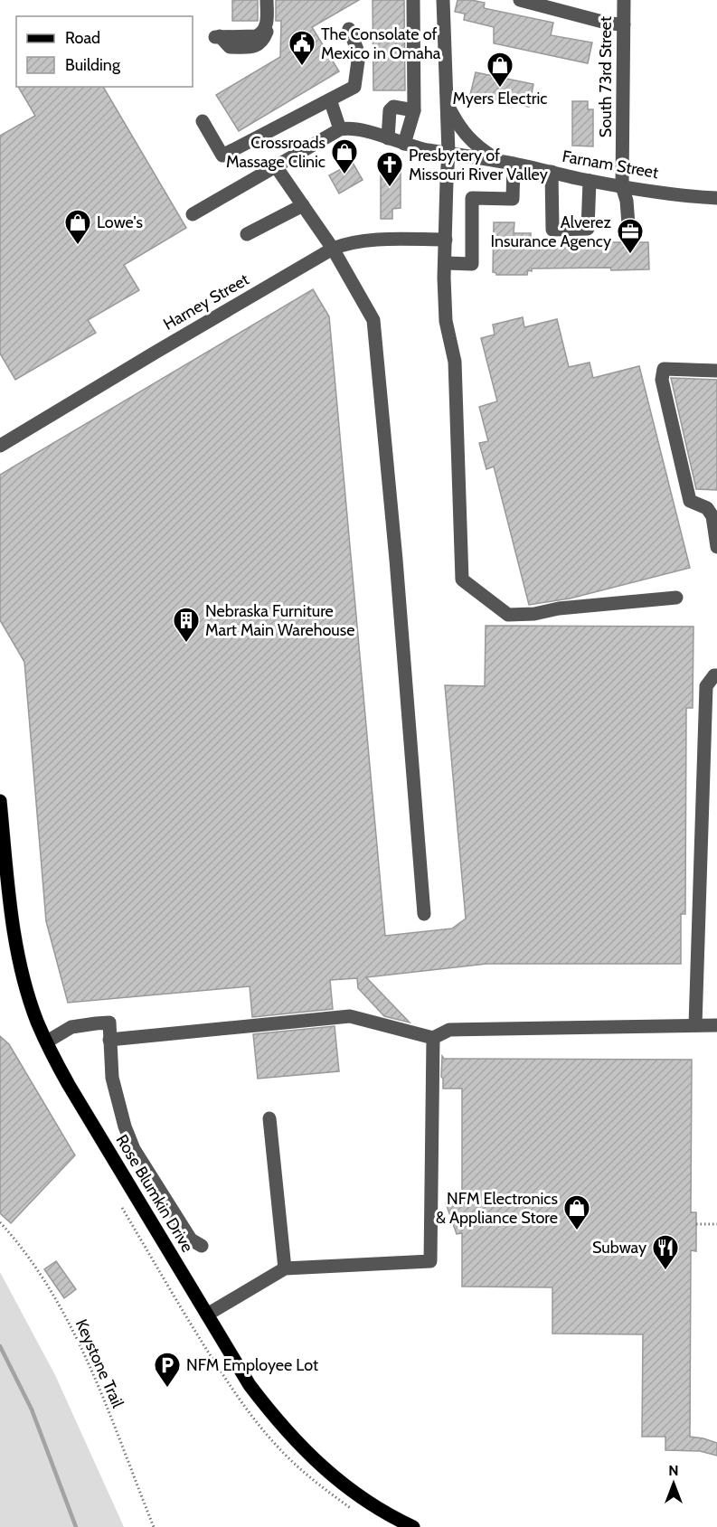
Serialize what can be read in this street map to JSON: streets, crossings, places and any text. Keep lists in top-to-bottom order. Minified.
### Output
{"streets":{"main road":["Rose Blumkin Drive"],"street":["South 73rd Street","Farnam Street","Harney Street"],"path":["Keystone Trail"]},"crossings":[["South 73rd Street","Farnam Street"]],"places":{"public building":["The Consolate of Mexico in Omaha"],"shop":["Myers Electric","Crossroads Massage Clinic","Lowe's","NFM Electronics & Appliance Store"],"church":["Presbytery of Missouri River Valley"],"office":["Alverez Insurance Agency"],"building":["Nebraska Furniture Mart Main Warehouse"],"restaurant":["Subway"],"parking":["NFM Employee Lot"]},"legend":["Road","Building"],"north":"top"}
